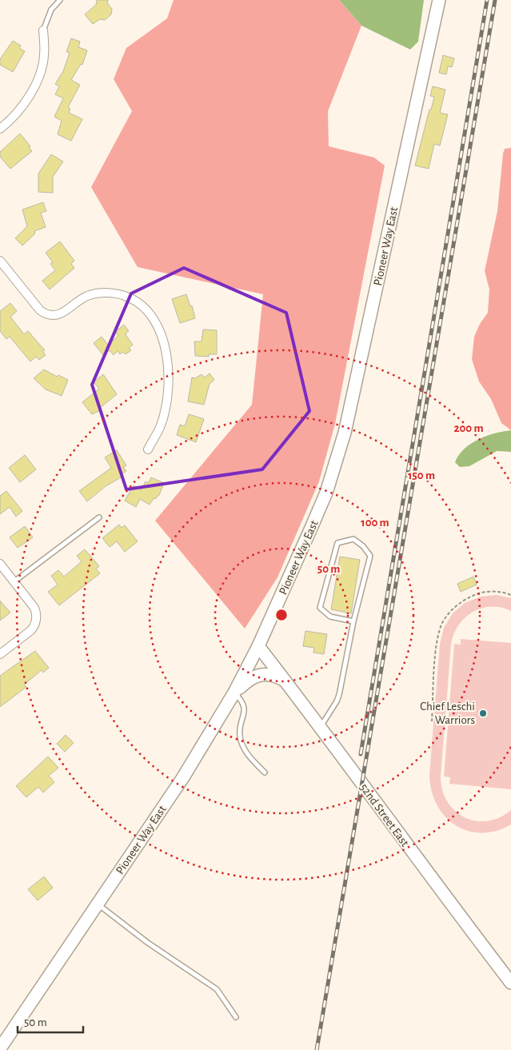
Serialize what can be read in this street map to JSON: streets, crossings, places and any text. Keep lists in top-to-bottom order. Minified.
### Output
{"streets":{"main road":["Pioneer Way East","52nd Street East"]},"crossings":[["Pioneer Way East","52nd Street East"]],"places":["Chief Leschi Warriors"],"scale_bar":"50 m","rings":["200 m","150 m","100 m","50 m"]}
